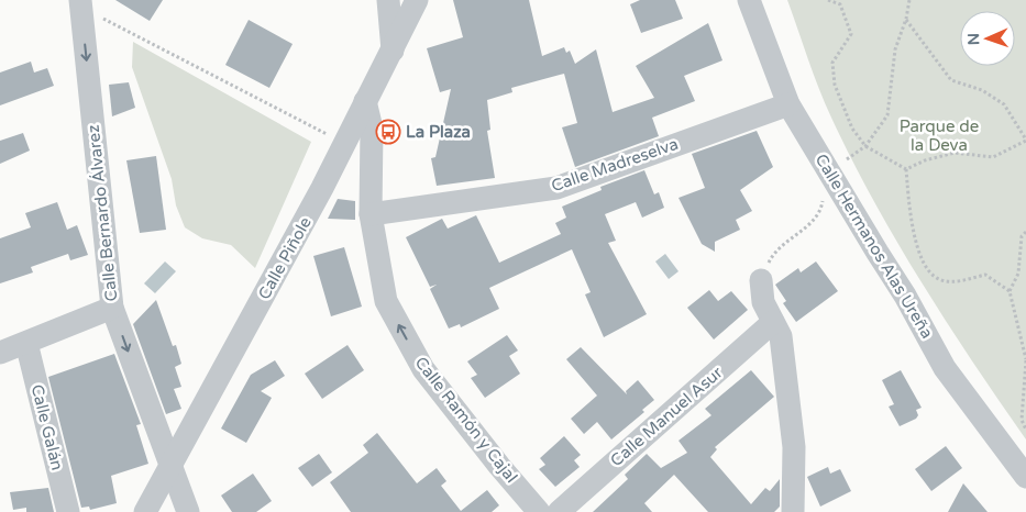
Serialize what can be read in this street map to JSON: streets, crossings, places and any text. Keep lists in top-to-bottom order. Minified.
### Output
{"streets":{"street":["Calle Madreselva","Calle Bernardo Álvarez","Calle Hermanos Alas Ureña","Calle Piñole","Calle Manuel Asur","Calle Ramón y Cajal","Calle Galán"]},"crossings":[["Calle Madreselva","Calle Hermanos Alas Ureña"],["Calle Madreselva","Calle Ramón y Cajal"],["Calle Bernardo Álvarez","Calle Piñole"],["Calle Piñole","Calle Ramón y Cajal"]],"one_way":["Calle Bernardo Álvarez","Calle Ramón y Cajal"],"parks":["Parque de la Deva"],"places":{"bus stop":["La Plaza"]},"north":"left"}
